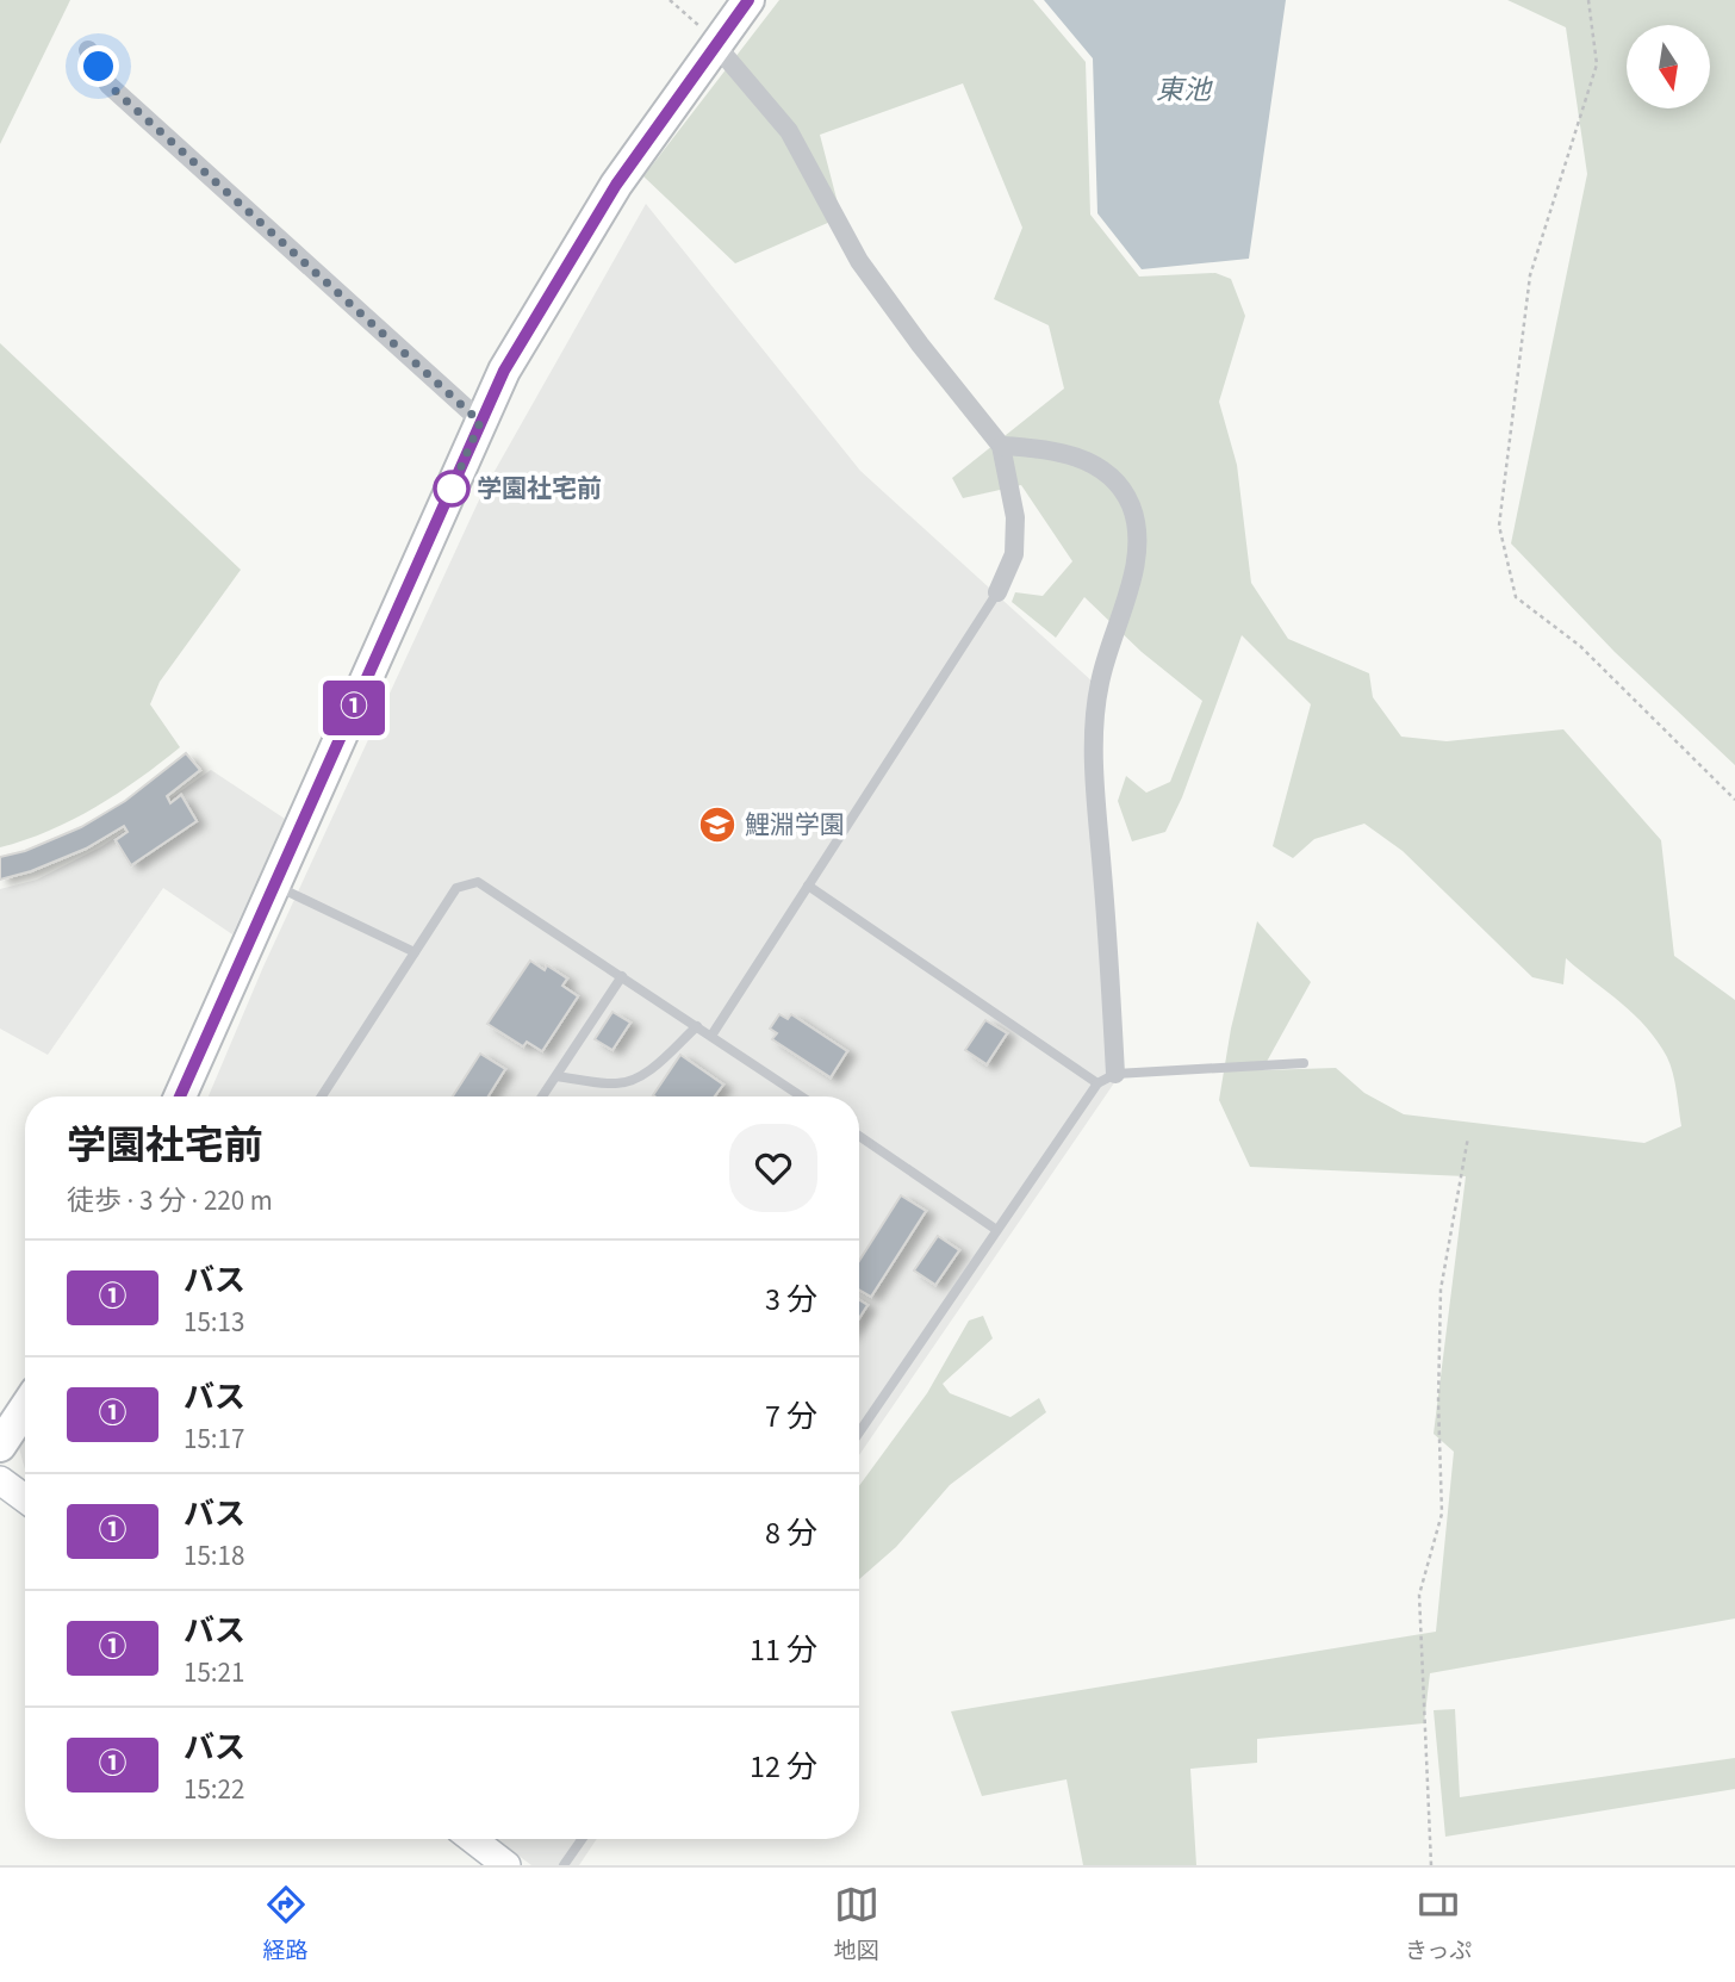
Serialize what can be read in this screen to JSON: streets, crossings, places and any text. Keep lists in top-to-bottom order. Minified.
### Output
{"water":["東池"],"places":{"other":["学園社宅前"],"school or university":["鯉淵学園"]},"lines":["bus line ①"],"north":"bottom","page":{"on_map":"①","heading":["学園社宅前","徒歩 · 3 分 · 220 m"],"list":[{"mark":"①","name":"バス","note":"15:13","value":"3 分"},{"mark":"①","name":"バス","note":"15:17","value":"7 分"},{"mark":"①","name":"バス","note":"15:18","value":"8 分"},{"mark":"①","name":"バス","note":"15:21","value":"11 分"},{"mark":"①","name":"バス","note":"15:22","value":"12 分"}],"tabs":["経路","地図","きっぷ"]}}
